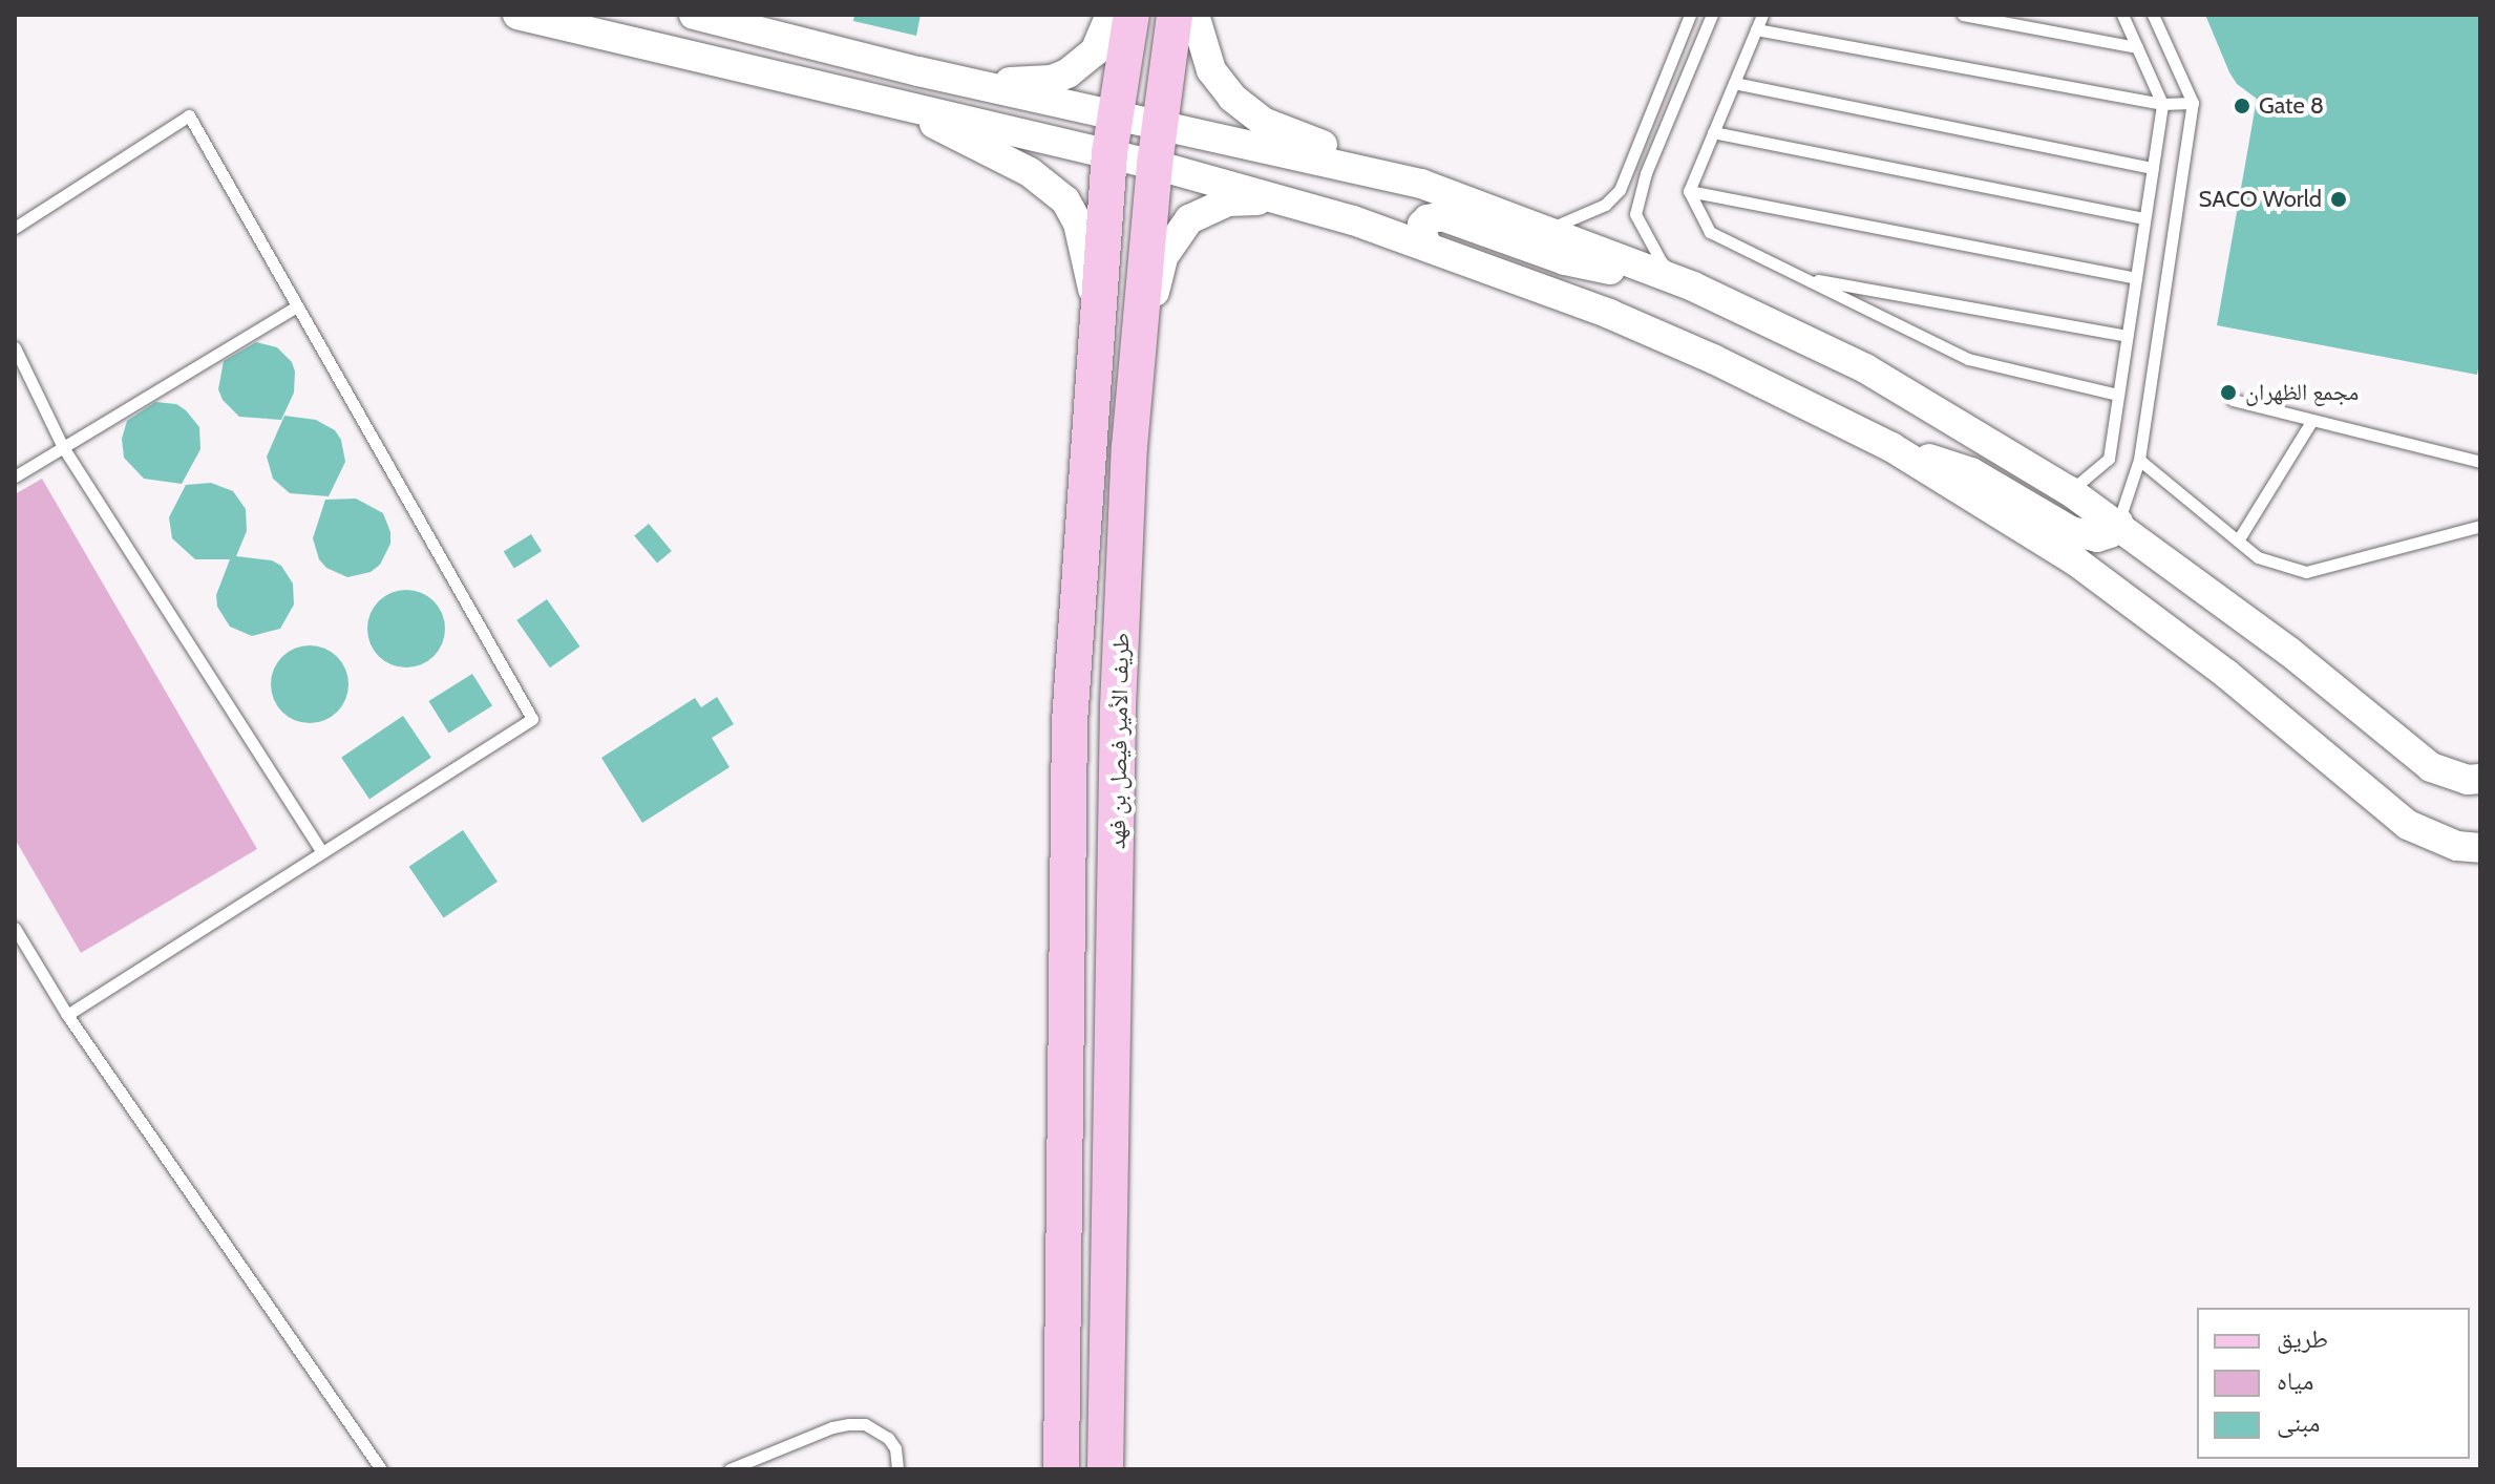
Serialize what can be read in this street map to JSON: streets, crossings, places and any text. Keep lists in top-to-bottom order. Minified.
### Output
{"streets":{"main road":["طريف الأمير فيصل بن فهد"]},"places":["Gate 8","SACO World","مجمع الظهران"],"legend":["طريق","مياه","مبنى"]}
